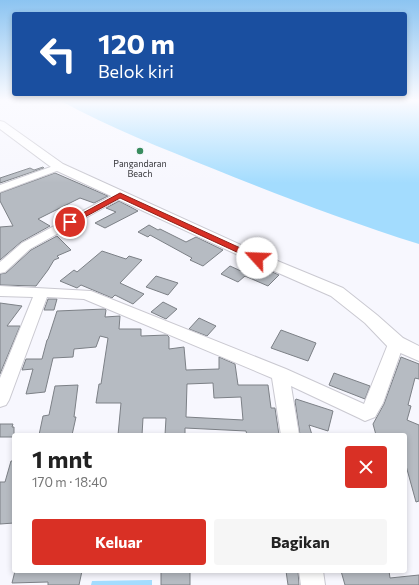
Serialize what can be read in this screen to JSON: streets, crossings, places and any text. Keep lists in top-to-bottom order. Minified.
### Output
{"places":["Pangandaran Beach"],"page":{"turn":["120 m","Belok kiri"],"heading":["1 mnt","170 m · 18:40"],"buttons":["Keluar","Bagikan"]}}
